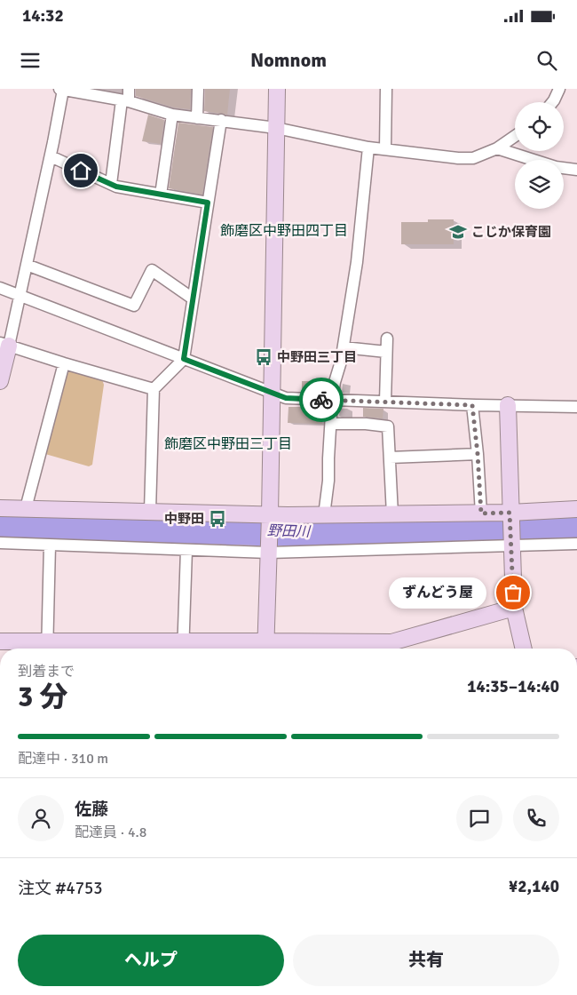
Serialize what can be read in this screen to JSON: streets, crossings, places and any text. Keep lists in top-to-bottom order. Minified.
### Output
{"districts":["飾磨区中野田四丁目","飾磨区中野田三丁目"],"water":["野田川"],"places":{"school or university":["こじか保育園"],"bus stop":["中野田三丁目","中野田"],"other":["ずんどう屋"]},"page":{"status":"14:32","header":"Nomnom","bubble":"ずんどう屋","heading":["3 分","到着まで","14:35–14:40"],"panel":["佐藤","配達員 · 4.8","注文 #4753","¥2,140"],"bar":"配達中 · 310 m","buttons":["ヘルプ","共有"]}}
